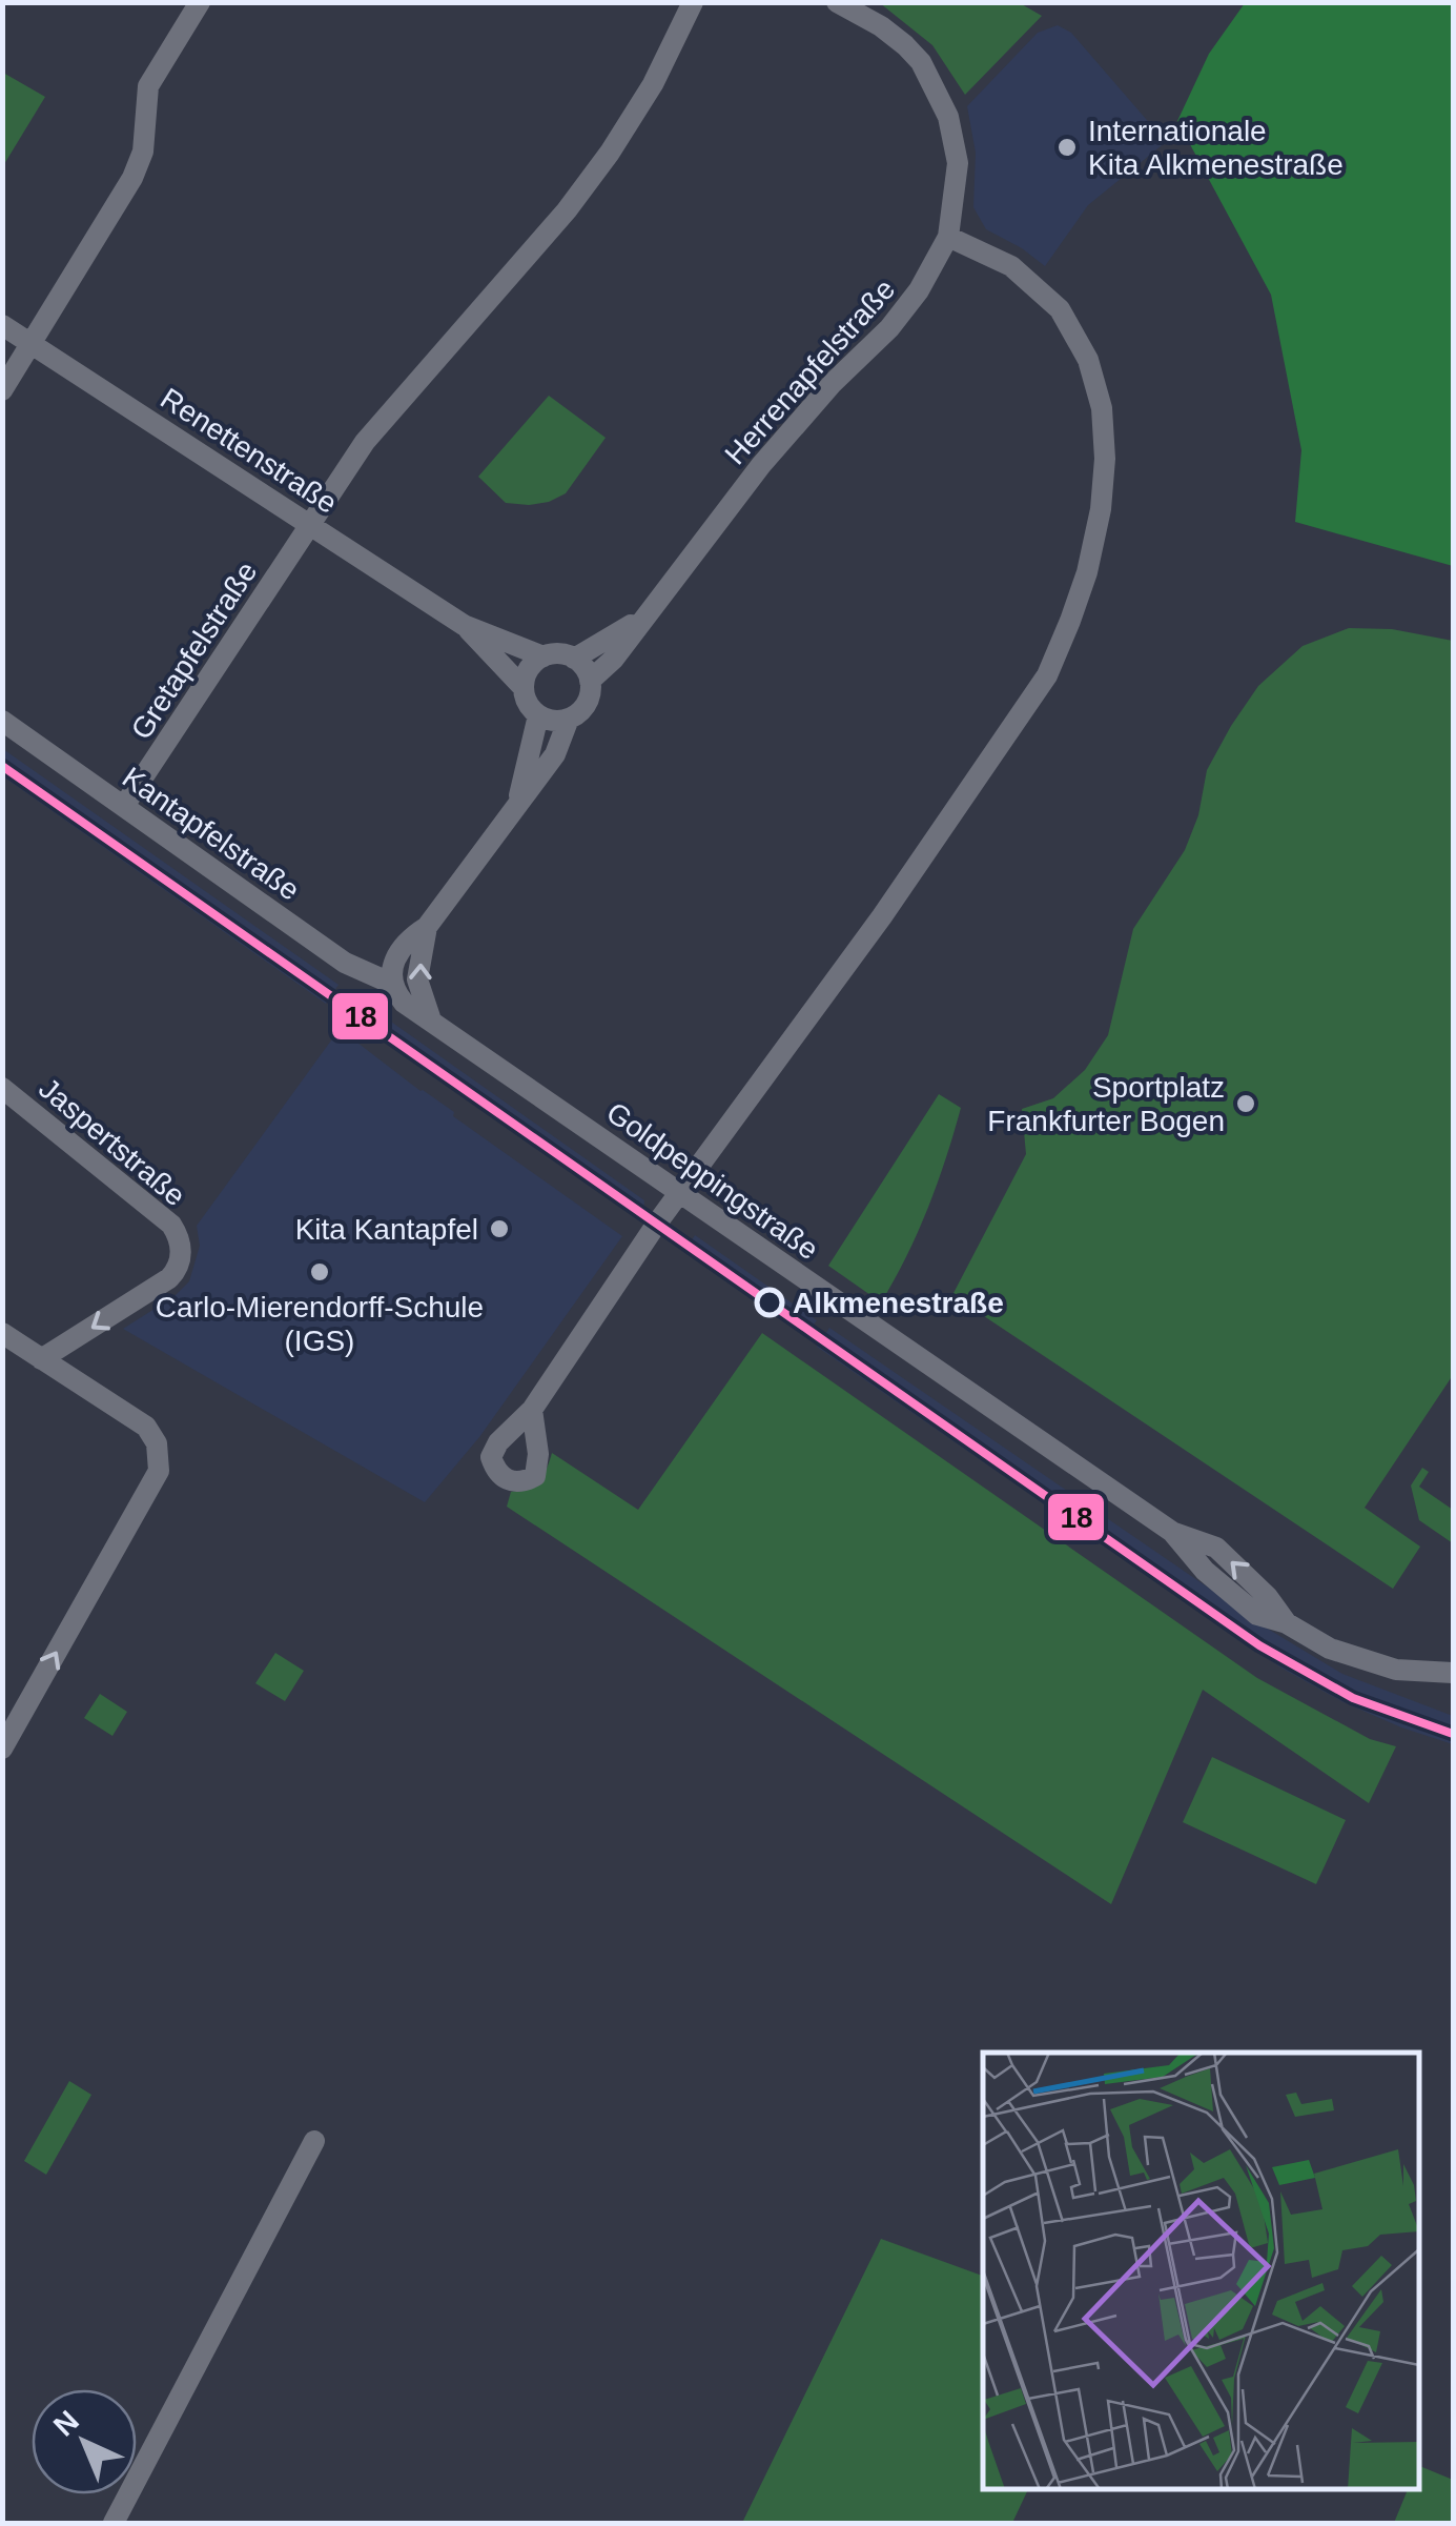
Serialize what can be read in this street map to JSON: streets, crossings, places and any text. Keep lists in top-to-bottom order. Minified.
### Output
{"streets":{"street":["Herrenapfelstraße","Renettenstraße","Gretapfelstraße","Kantapfelstraße","Jaspertstraße","Goldpeppingstraße"]},"crossings":[["Herrenapfelstraße","Renettenstraße"],["Renettenstraße","Gretapfelstraße"],["Gretapfelstraße","Kantapfelstraße"],["Kantapfelstraße","Goldpeppingstraße"]],"places":["Internationale Kita Alkmenestraße","Sportplatz Frankfurter Bogen","Kita Kantapfel","Carlo-Mierendorff-Schule (IGS)","Alkmenestraße"],"lines":["transit line 18"],"north":"top left"}
